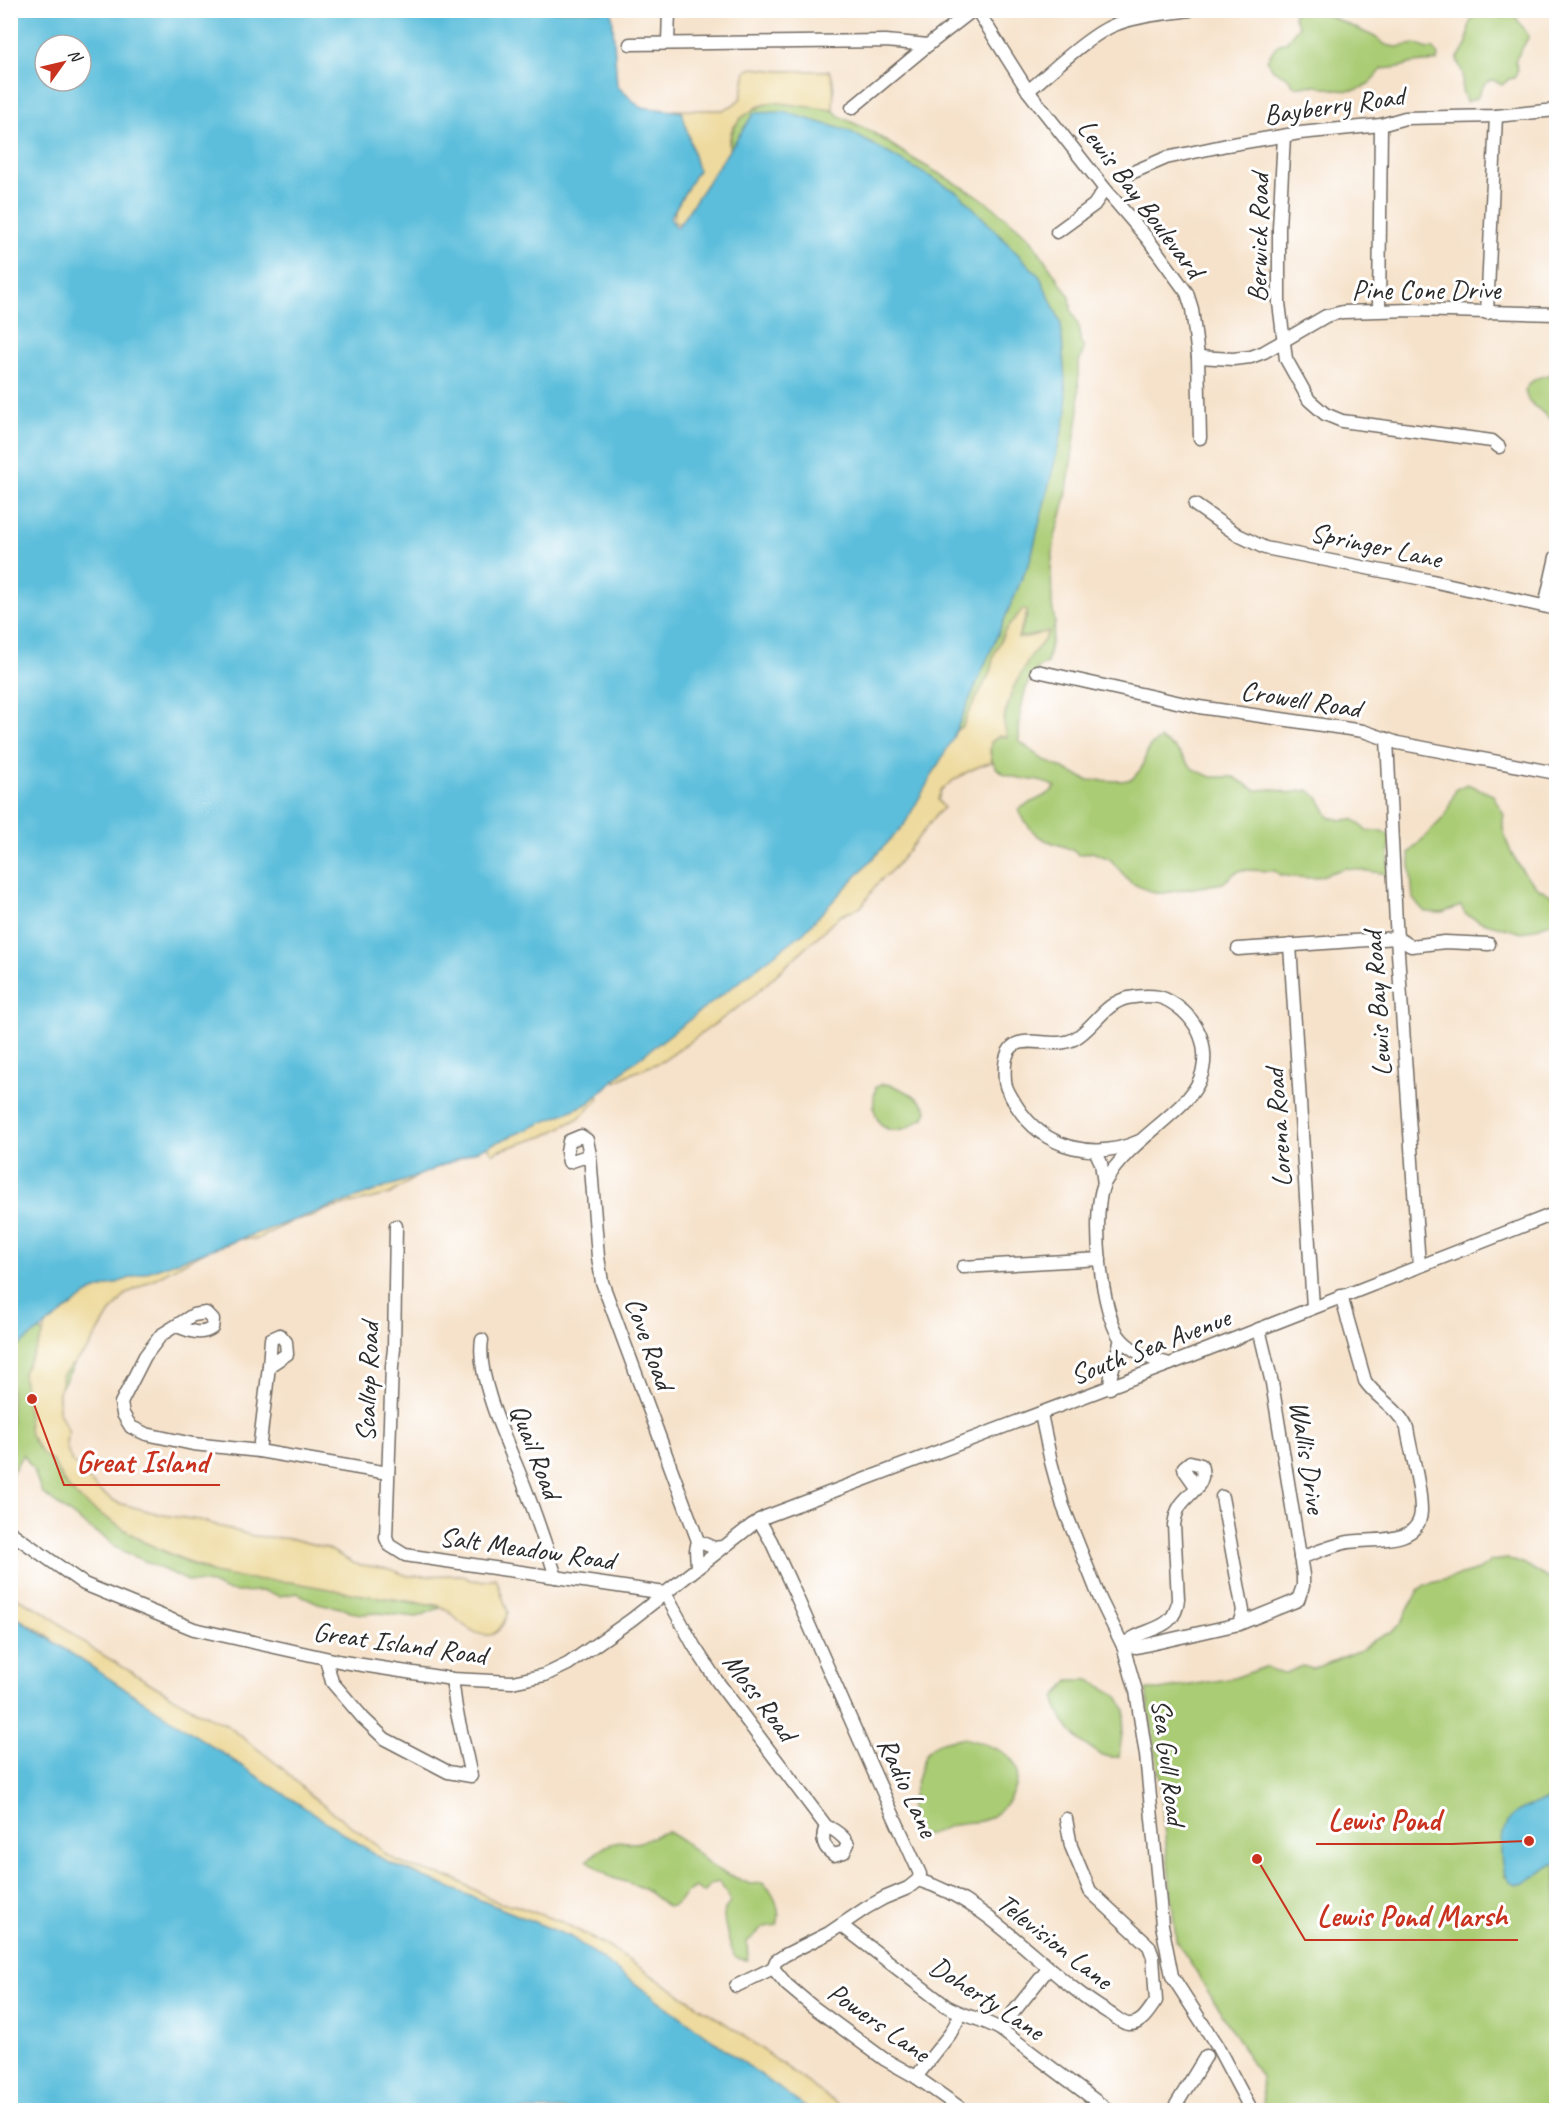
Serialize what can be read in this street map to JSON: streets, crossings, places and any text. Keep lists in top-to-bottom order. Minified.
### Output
{"streets":{"street":["Bayberry Road","Lewis Bay Boulevard","Berwick Road","Pine Cone Drive","Springer Lane","Crowell Road","Lewis Bay Road","Lorena Road","Cove Road","South Sea Avenue","Scallop Road","Quail Road","Wallis Drive","Salt Meadow Road","Great Island Road","Moss Road","Sea Gull Road","Radio Lane","Television Lane","Doherty Lane","Powers Lane"]},"crossings":[["Bayberry Road","Berwick Road"],["Lewis Bay Boulevard","Pine Cone Drive"],["Berwick Road","Pine Cone Drive"],["Crowell Road","Lewis Bay Road"],["Lewis Bay Road","South Sea Avenue"],["Lorena Road","South Sea Avenue"],["Cove Road","Great Island Road"],["South Sea Avenue","Wallis Drive"],["South Sea Avenue","Great Island Road"],["South Sea Avenue","Sea Gull Road"],["South Sea Avenue","Radio Lane"],["Scallop Road","Salt Meadow Road"],["Quail Road","Salt Meadow Road"],["Salt Meadow Road","Great Island Road"],["Salt Meadow Road","Moss Road"],["Great Island Road","Moss Road"],["Great Island Road","Radio Lane"],["Radio Lane","Television Lane"],["Radio Lane","Doherty Lane"],["Radio Lane","Powers Lane"]],"places":["Great Island","Lewis Pond","Lewis Pond Marsh"],"north":"top right"}
